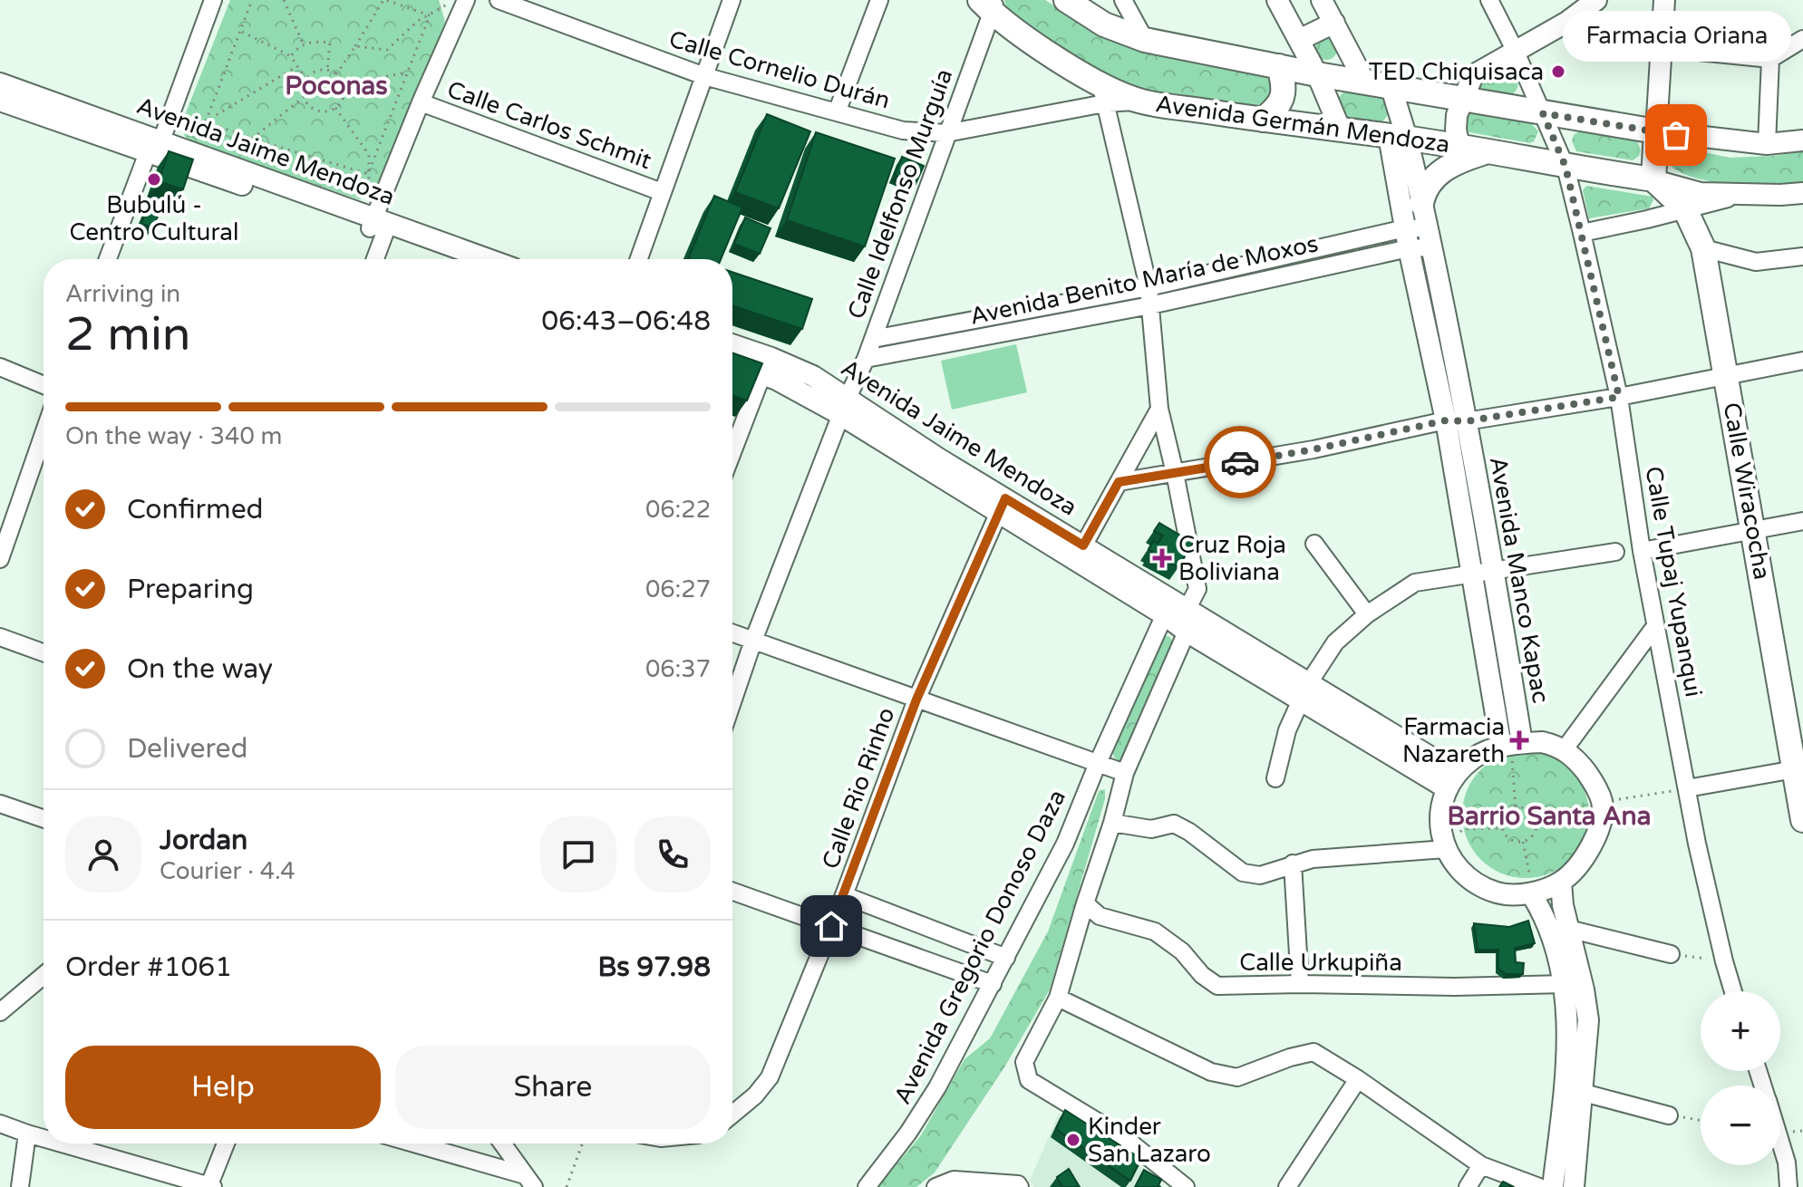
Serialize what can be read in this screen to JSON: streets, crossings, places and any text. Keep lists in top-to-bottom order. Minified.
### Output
{"streets":{"highway":["Avenida Germán Mendoza","Calle Wiracocha"],"main road":["Avenida Jaime Mendoza","Avenida Manco Kapac"],"street":["Calle Cornelio Durán","Calle Carlos Schmit","Calle Idelfonso Murguía","Avenida Benito María de Moxos","Calle Tupaj Yupanqui","Calle Rio Rinho","Avenida Gregorio Donoso Daza","Calle Urkupiña"]},"crossings":[["Calle Cornelio Durán","Avenida Germán Mendoza"],["Calle Cornelio Durán","Calle Idelfonso Murguía"],["Avenida Germán Mendoza","Calle Idelfonso Murguía"],["Avenida Germán Mendoza","Calle Wiracocha"],["Avenida Germán Mendoza","Avenida Manco Kapac"],["Avenida Germán Mendoza","Calle Tupaj Yupanqui"],["Avenida Jaime Mendoza","Calle Idelfonso Murguía"],["Avenida Jaime Mendoza","Calle Rio Rinho"],["Avenida Jaime Mendoza","Avenida Gregorio Donoso Daza"],["Calle Idelfonso Murguía","Avenida Benito María de Moxos"],["Avenida Benito María de Moxos","Avenida Manco Kapac"]],"districts":["Poconas","Barrio Santa Ana"],"places":{"other":["TED Chiquisaca","Farmacia Oriana","Bubulú - Centro Cultural","Kinder San Lazaro"],"health":["Cruz Roja Boliviana","Farmacia Nazareth"]},"page":{"bubble":"Farmacia Oriana","heading":["2 min","Arriving in","06:43–06:48"],"panel":["Jordan","Courier · 4.4","Order #1061","Bs 97.98"],"bar":"On the way · 340 m","list":[["Confirmed","06:22"],["Preparing","06:27"],["On the way","06:37"],"Delivered"],"map_buttons":["+","−"],"buttons":["Help","Share"]}}
